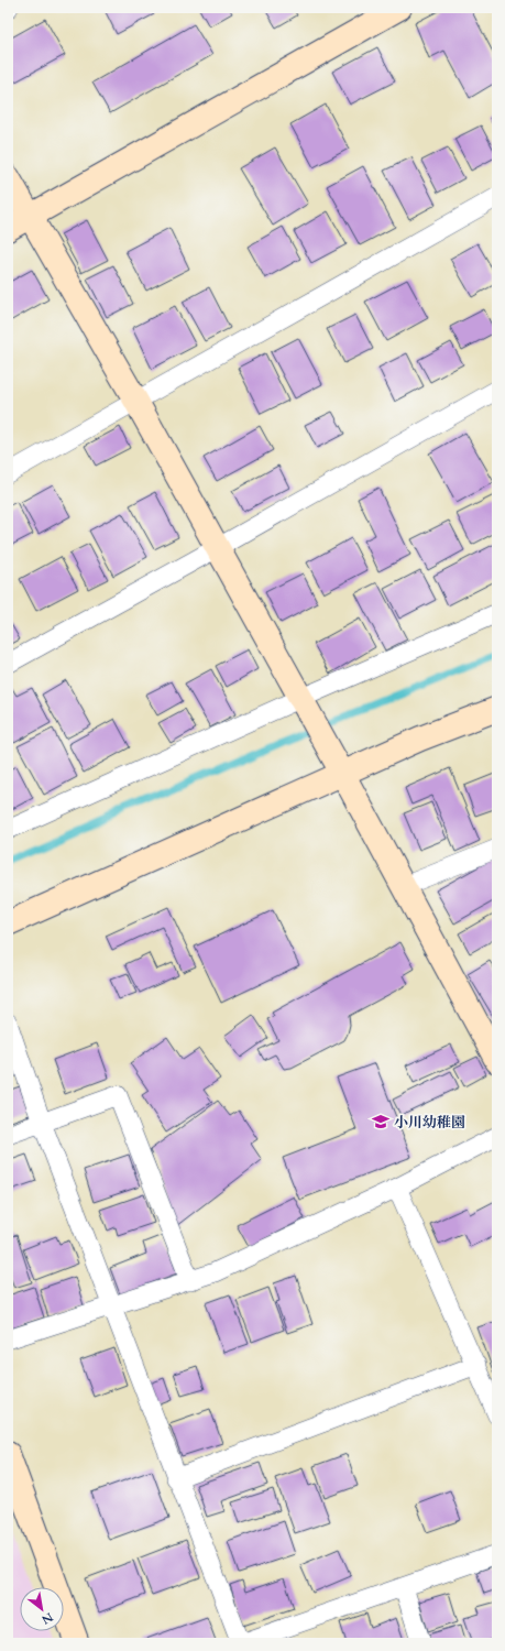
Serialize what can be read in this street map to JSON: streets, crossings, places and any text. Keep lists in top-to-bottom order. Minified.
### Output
{"places":{"school or university":["小川幼稚園"]},"north":"bottom right"}
